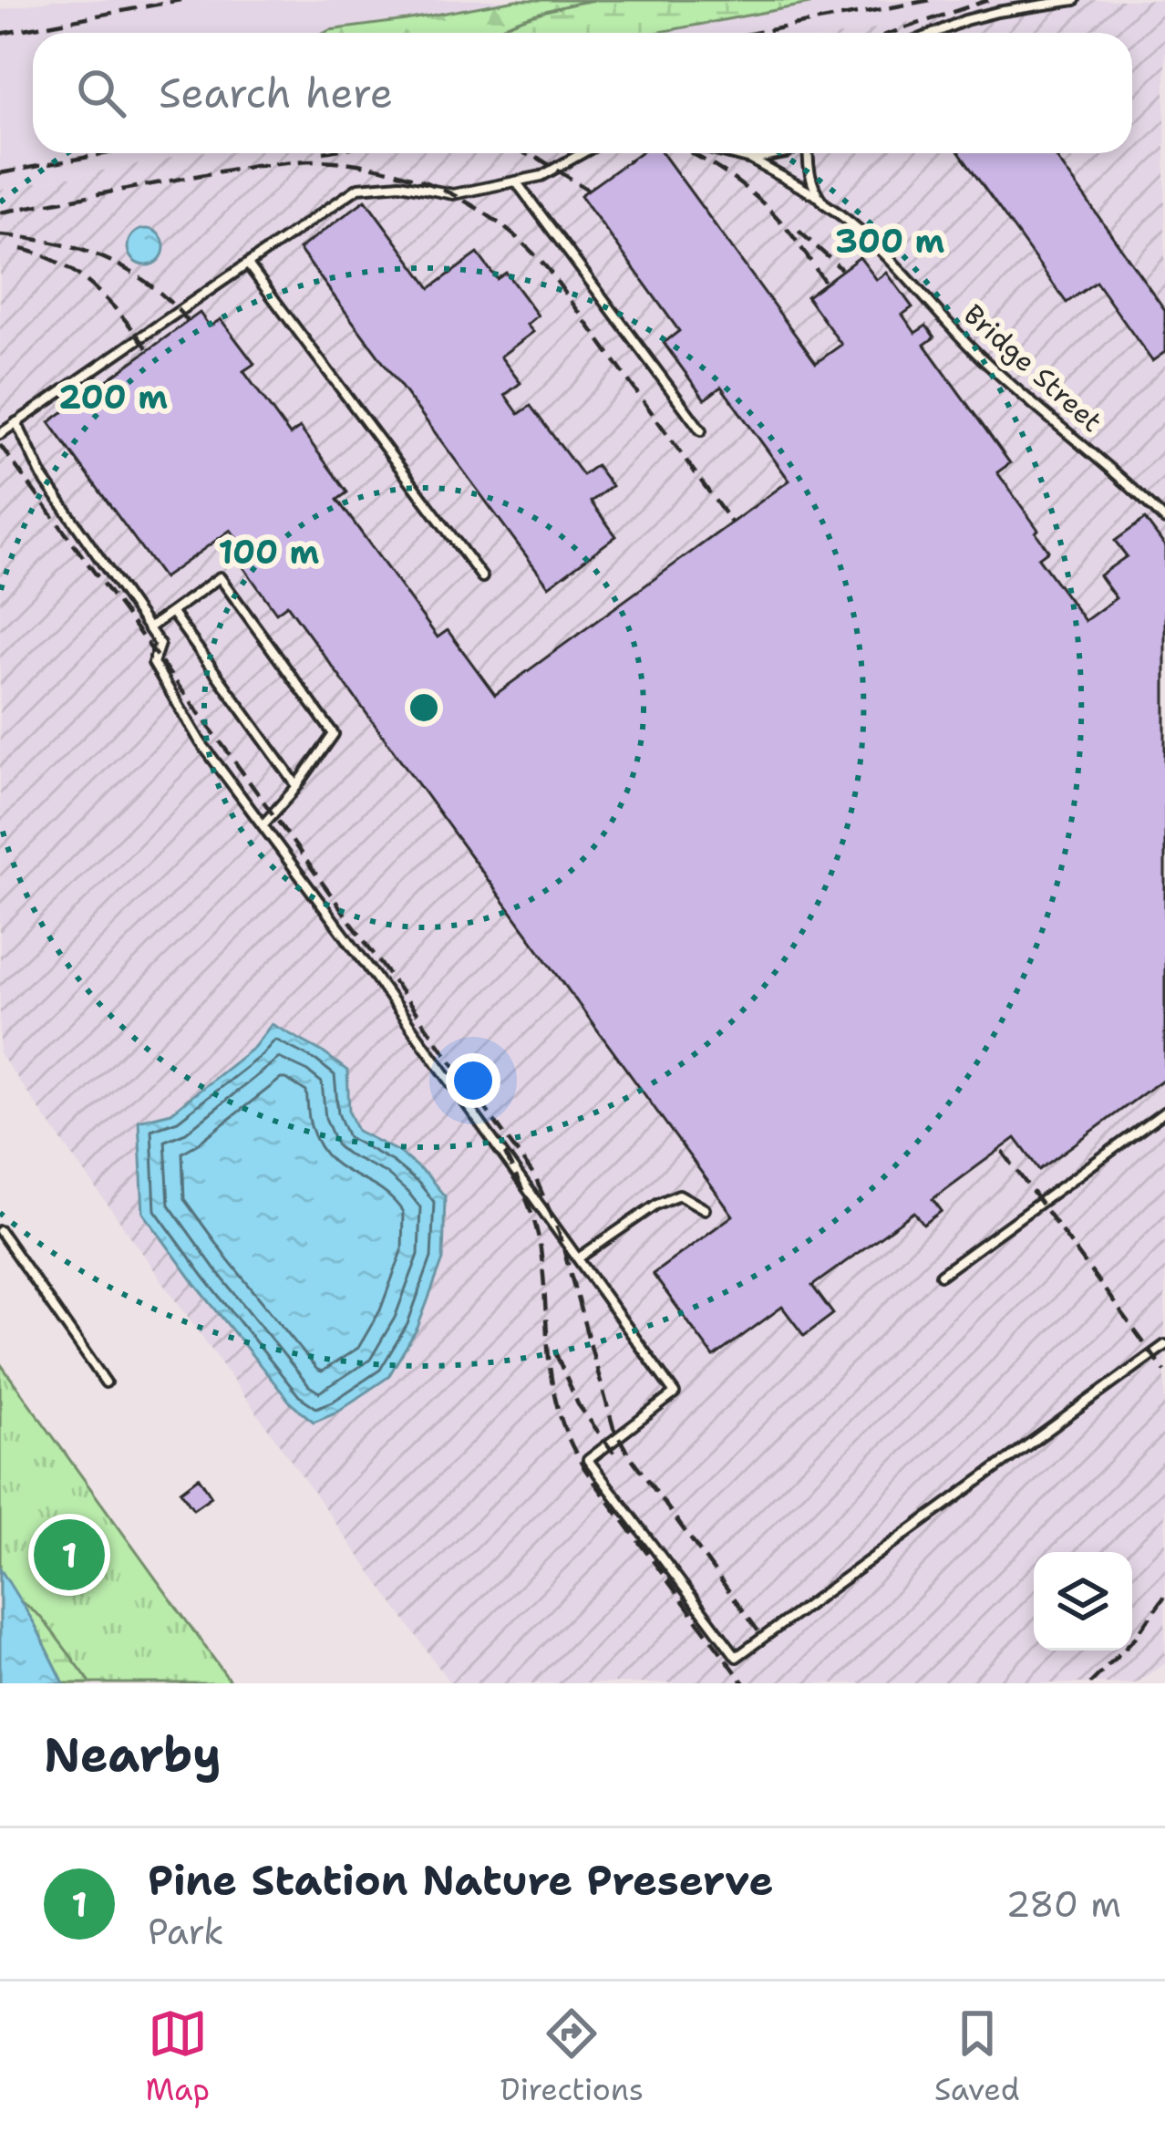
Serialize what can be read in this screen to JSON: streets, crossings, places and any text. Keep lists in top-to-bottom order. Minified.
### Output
{"streets":{"lane":["Bridge Street"]},"page":{"search":"Search here","pins":"1","heading":"Nearby","list":[{"mark":"1","name":"Pine Station Nature Preserve","note":"Park","value":"280 m"}],"nav":["Map","Directions","Saved"]},"rings":["300 m","200 m","100 m"]}
